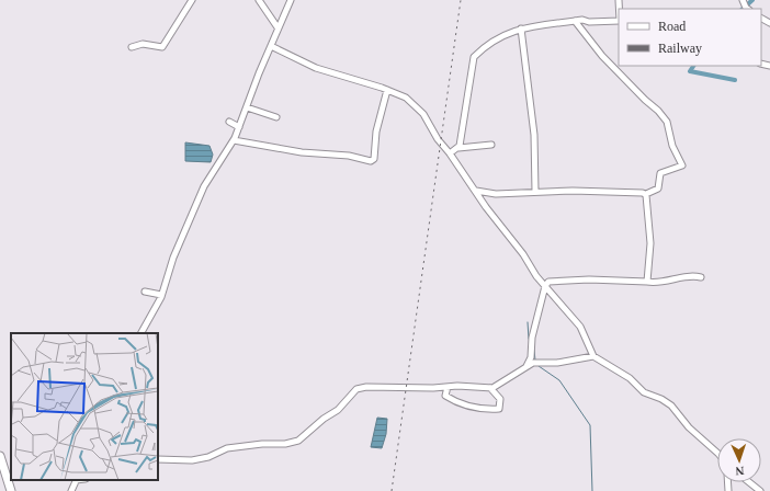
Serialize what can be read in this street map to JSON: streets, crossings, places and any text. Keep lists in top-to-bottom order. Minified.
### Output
{"legend":["Road","Railway"],"north":"bottom"}
